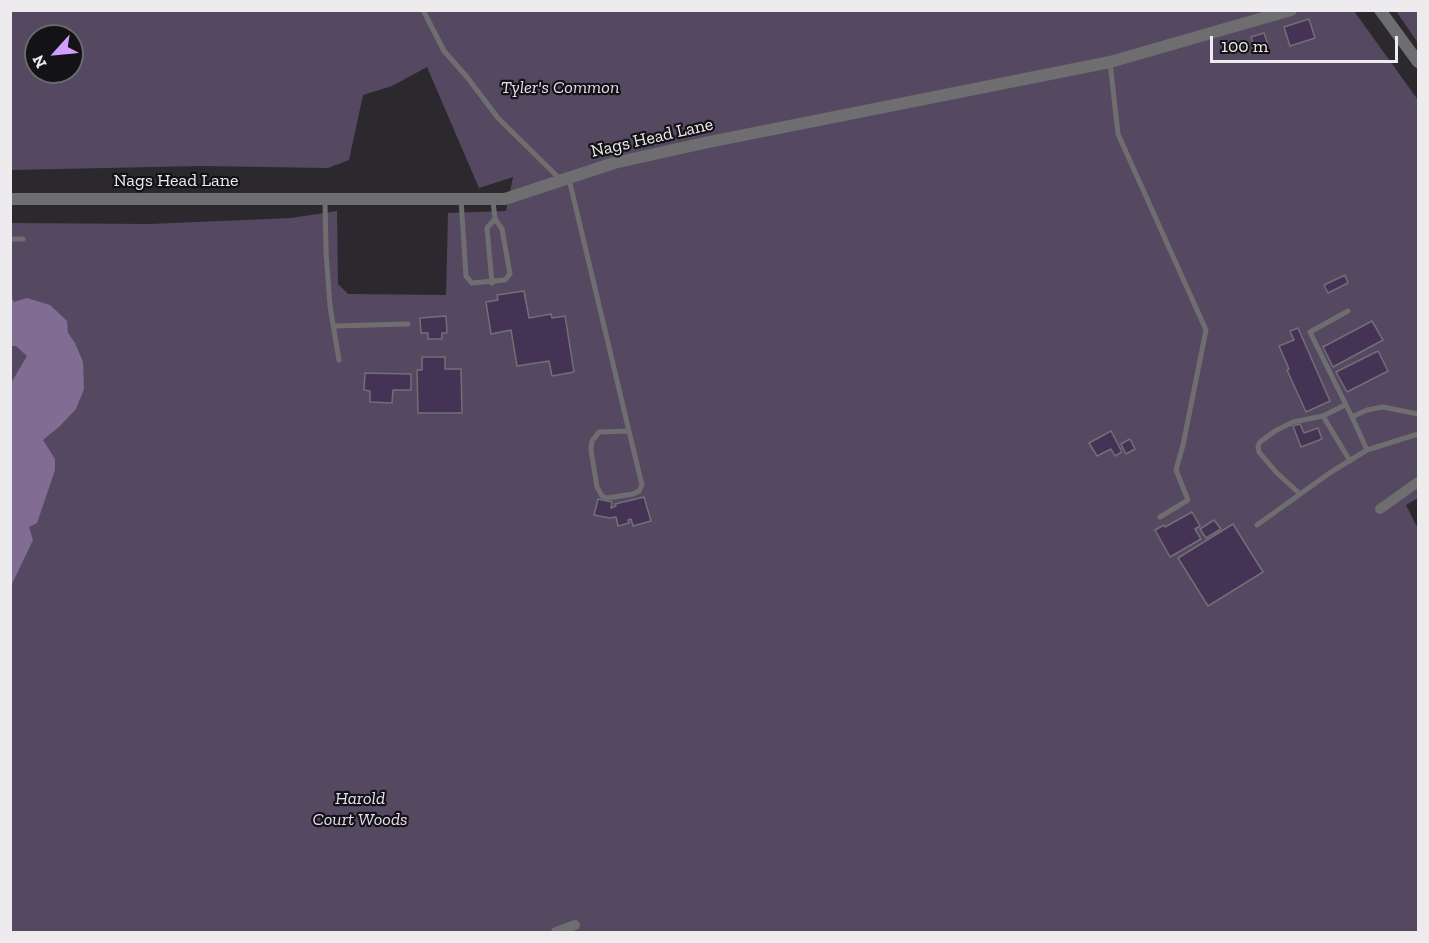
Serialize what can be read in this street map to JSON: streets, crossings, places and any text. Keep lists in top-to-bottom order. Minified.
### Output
{"streets":{"street":["Nags Head Lane"]},"parks":["Tyler's Common","Harold Court Woods"],"scale_bar":"100 m","north":"bottom left"}
